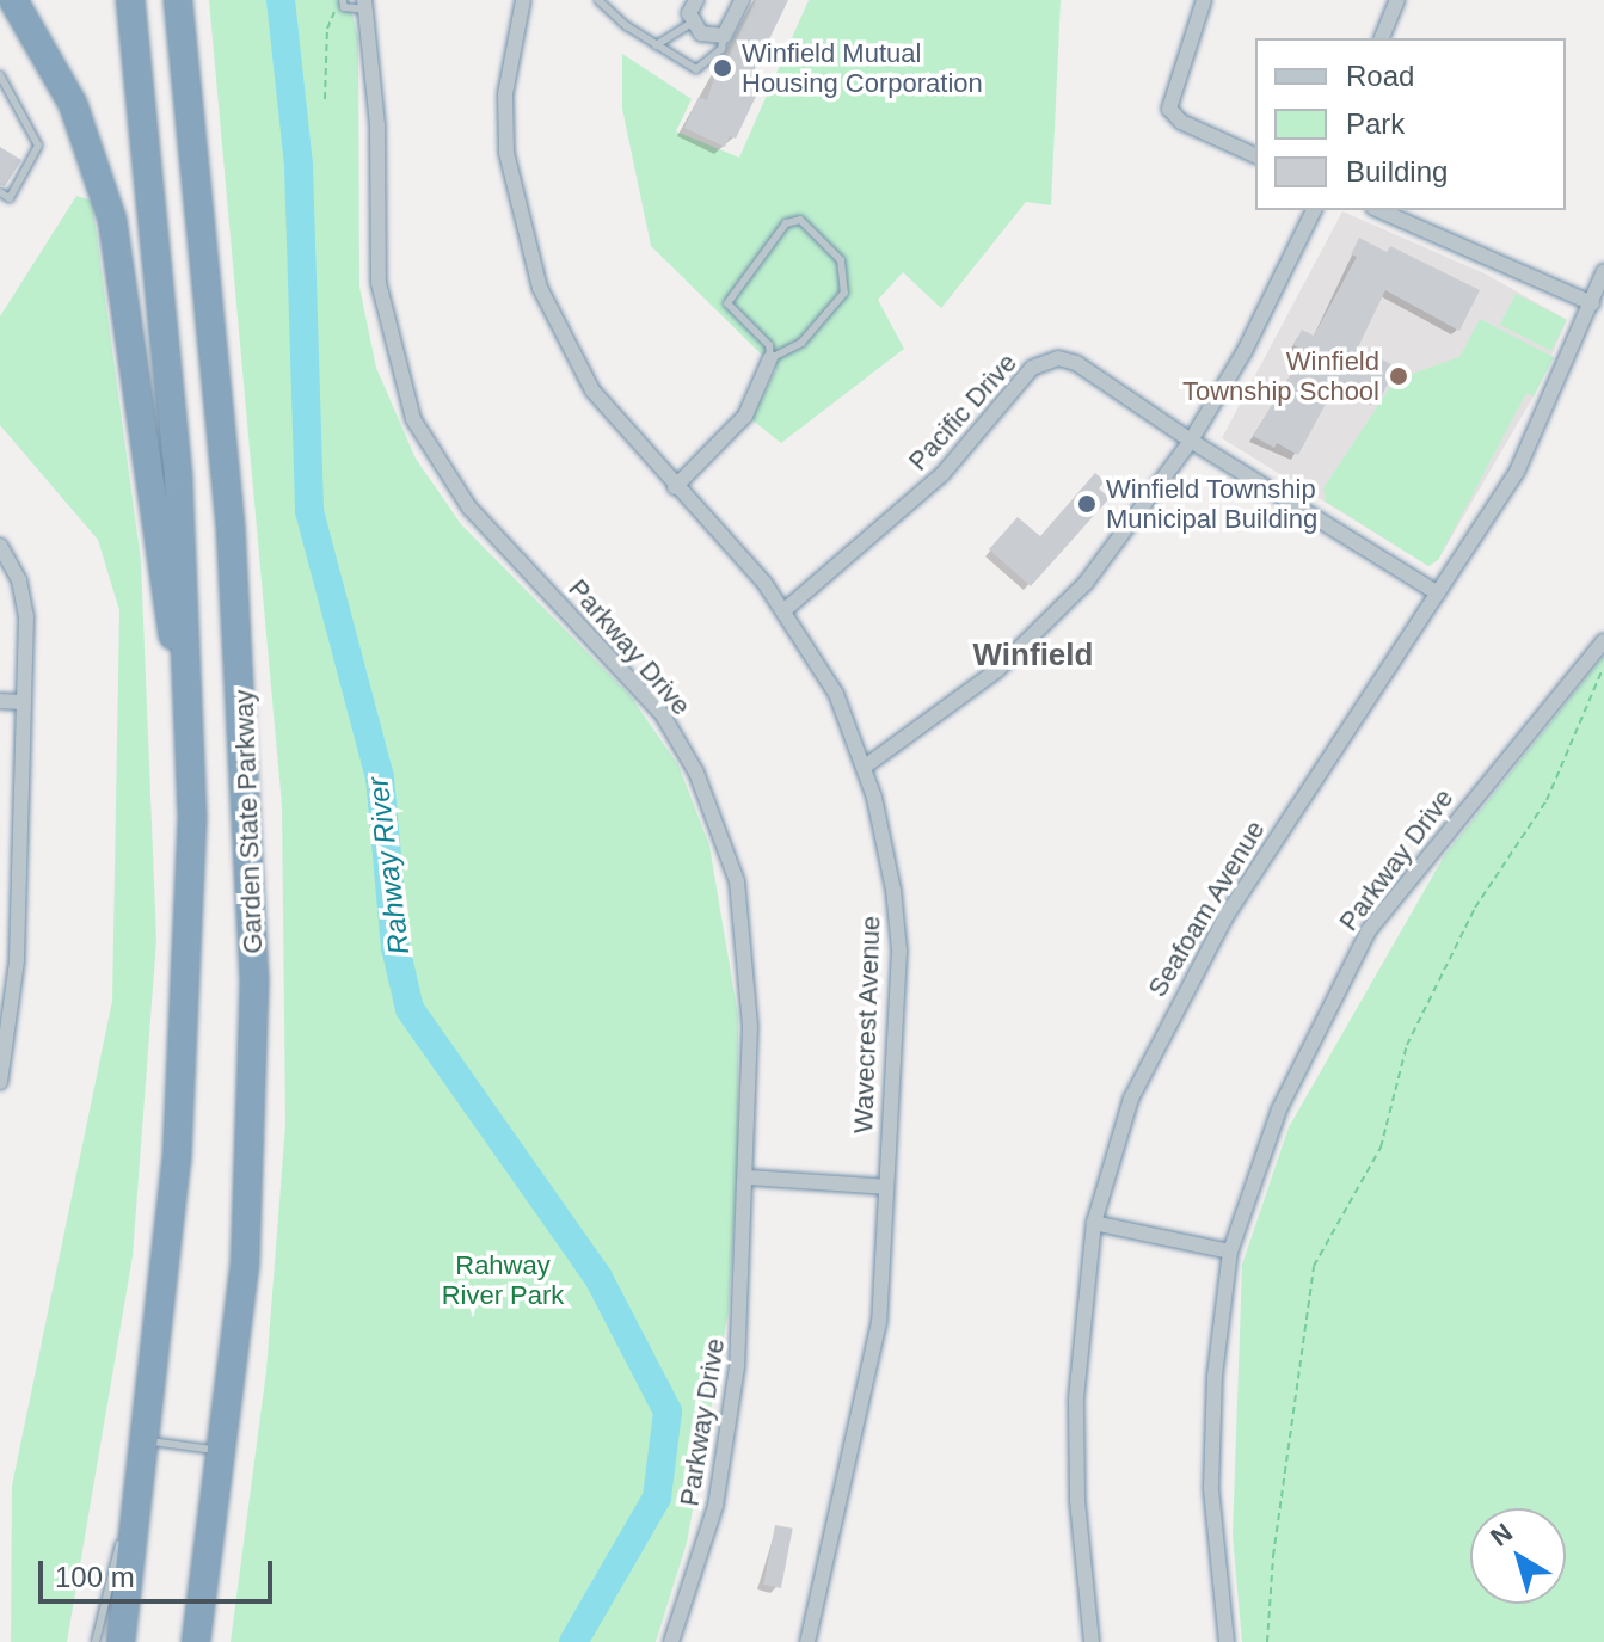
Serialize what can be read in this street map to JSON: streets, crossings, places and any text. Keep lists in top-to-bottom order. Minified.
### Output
{"streets":{"highway":["Garden State Parkway"],"street":["Pacific Drive","Parkway Drive","Seafoam Avenue","Wavecrest Avenue"]},"crossings":[["Pacific Drive","Seafoam Avenue"],["Pacific Drive","Wavecrest Avenue"]],"districts":["Winfield"],"water":["Rahway River"],"parks":["Rahway River Park"],"places":["Winfield Mutual Housing Corporation","Winfield Township School","Winfield Township Municipal Building"],"legend":["Road","Park","Building"],"scale_bar":"100 m","north":"top left"}
